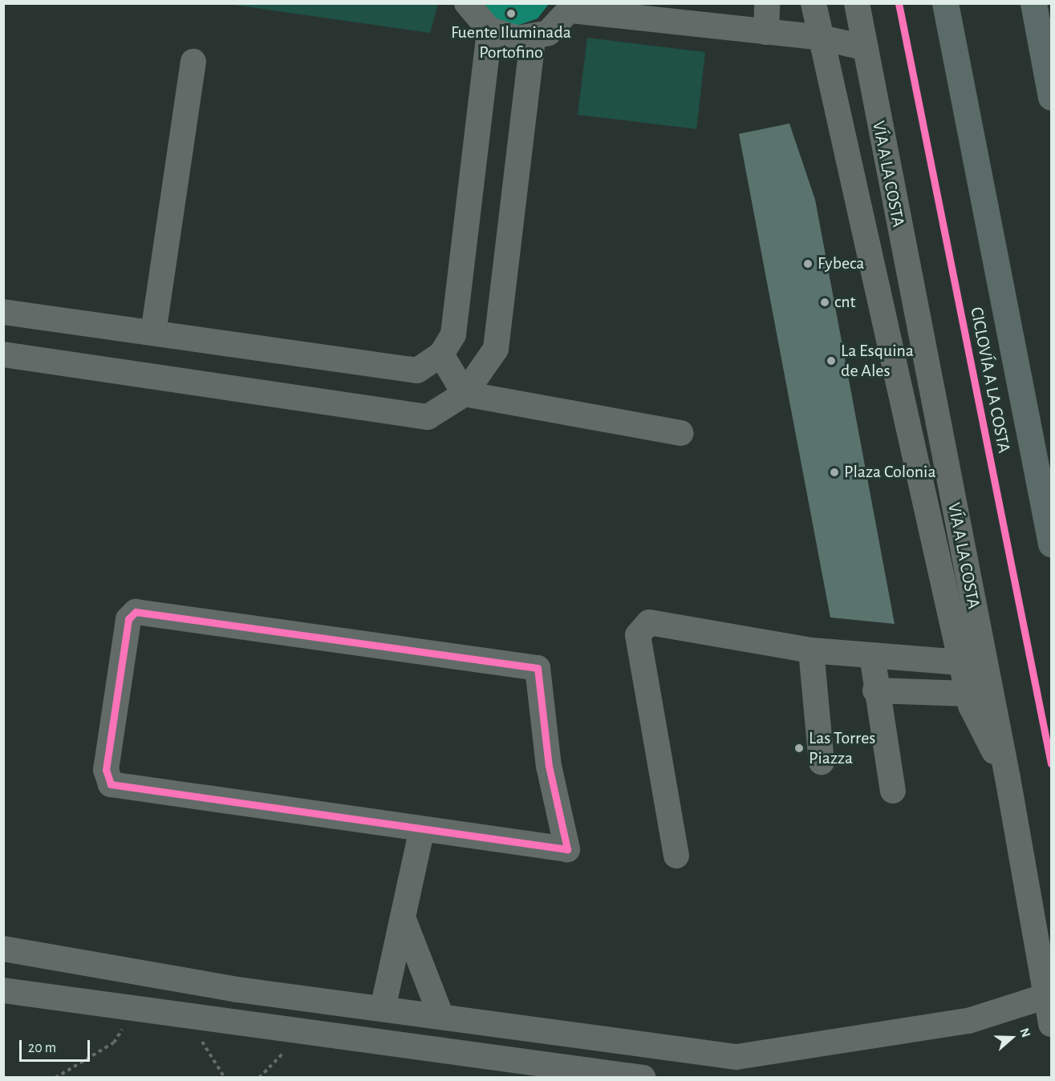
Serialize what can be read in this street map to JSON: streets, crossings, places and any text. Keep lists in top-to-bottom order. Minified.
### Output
{"streets":{"street":["VÍA A LA COSTA"],"cycle path":["CICLOVÍA A LA COSTA"]},"places":["Fuente Iluminada Portofino","Fybeca","cnt","La Esquina de Ales","Plaza Colonia","Las Torres Piazza"],"scale_bar":"20 m","north":"right"}
